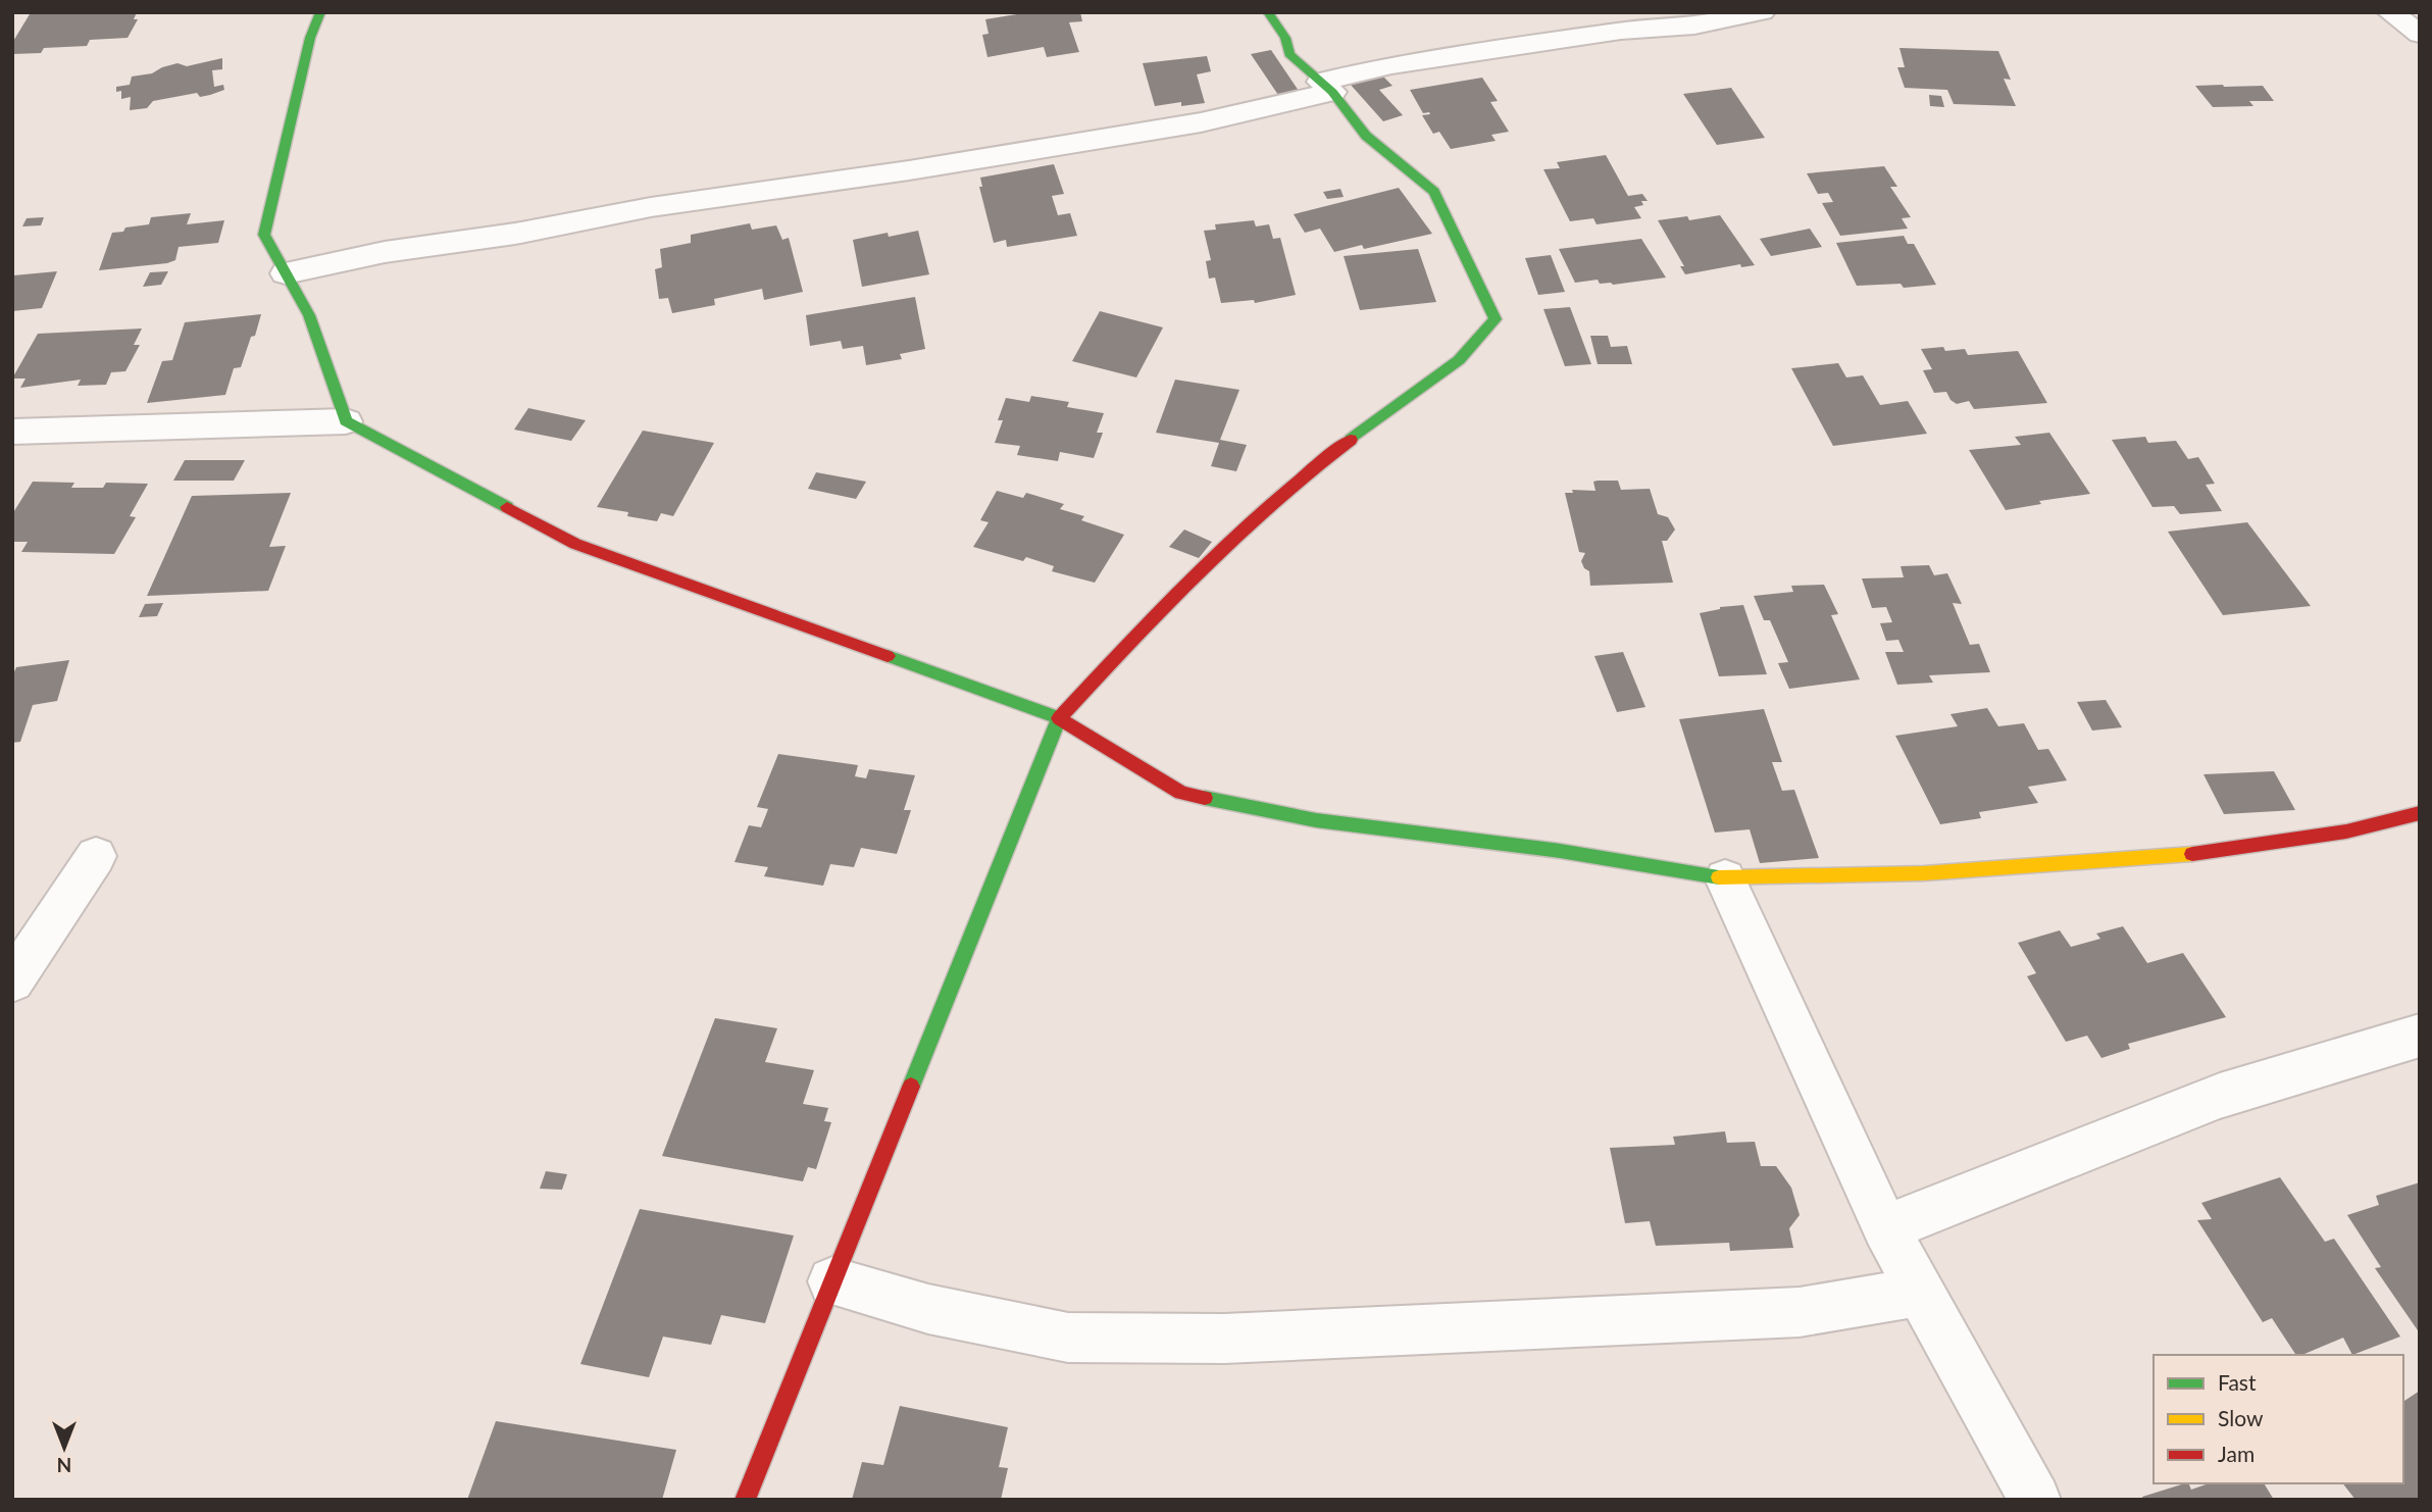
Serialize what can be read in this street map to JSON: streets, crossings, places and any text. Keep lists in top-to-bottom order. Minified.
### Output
{"legend":["Fast","Slow","Jam"],"north":"bottom"}
